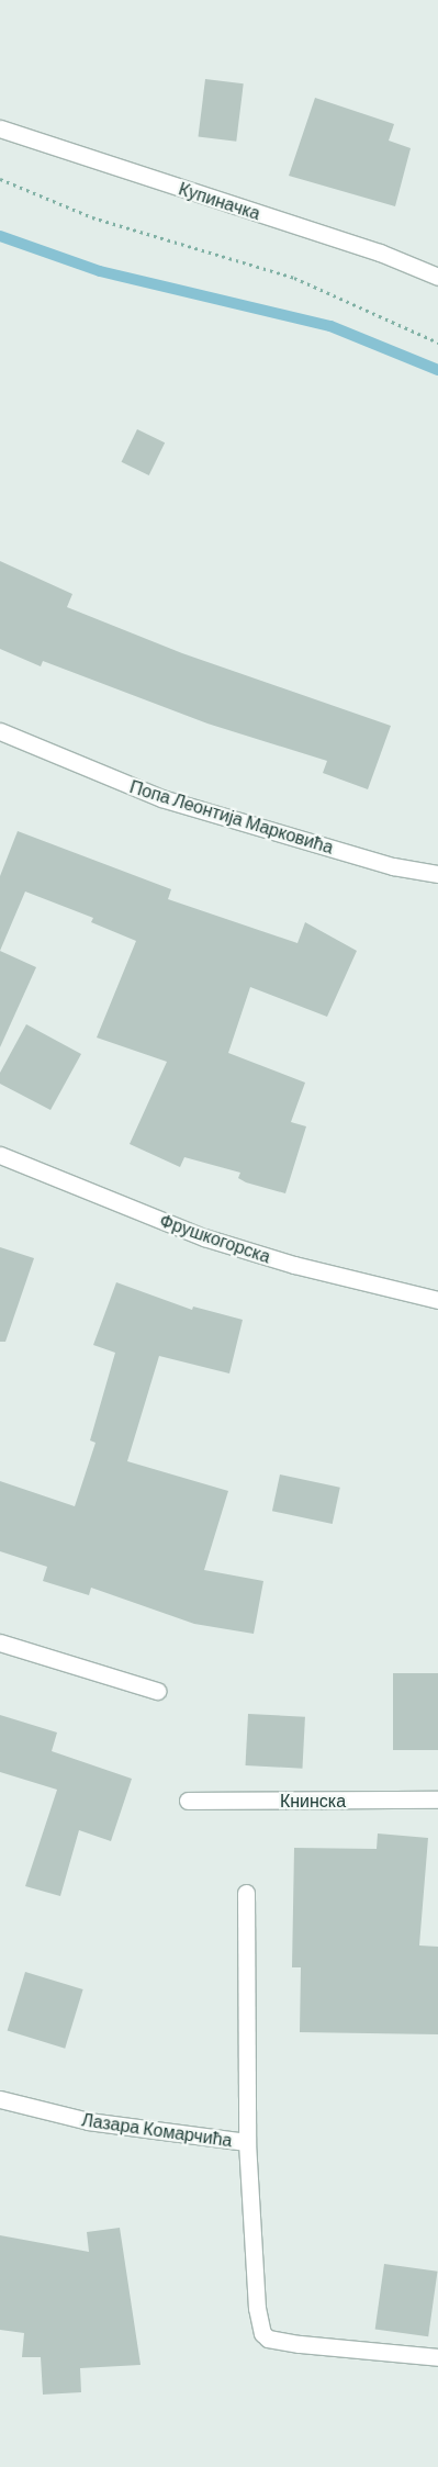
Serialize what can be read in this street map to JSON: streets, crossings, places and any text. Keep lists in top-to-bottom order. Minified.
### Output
{"streets":{"street":["Купиначка","Попа Леонтија Марковића","Фрушкогорска","Книнска","Лазара Комарчића"]}}
